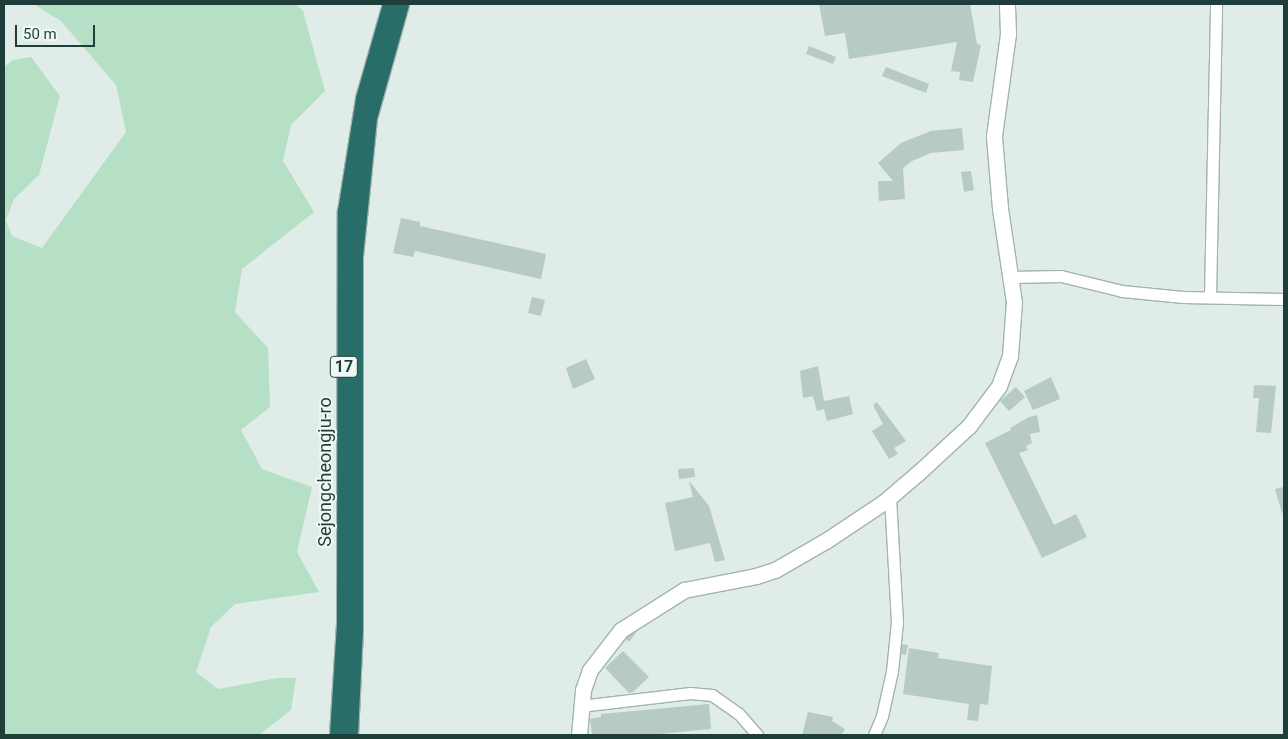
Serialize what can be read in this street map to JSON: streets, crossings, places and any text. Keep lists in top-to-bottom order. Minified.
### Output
{"streets":{"highway":["17","Sejongcheongju-ro"]},"scale_bar":"50 m"}
